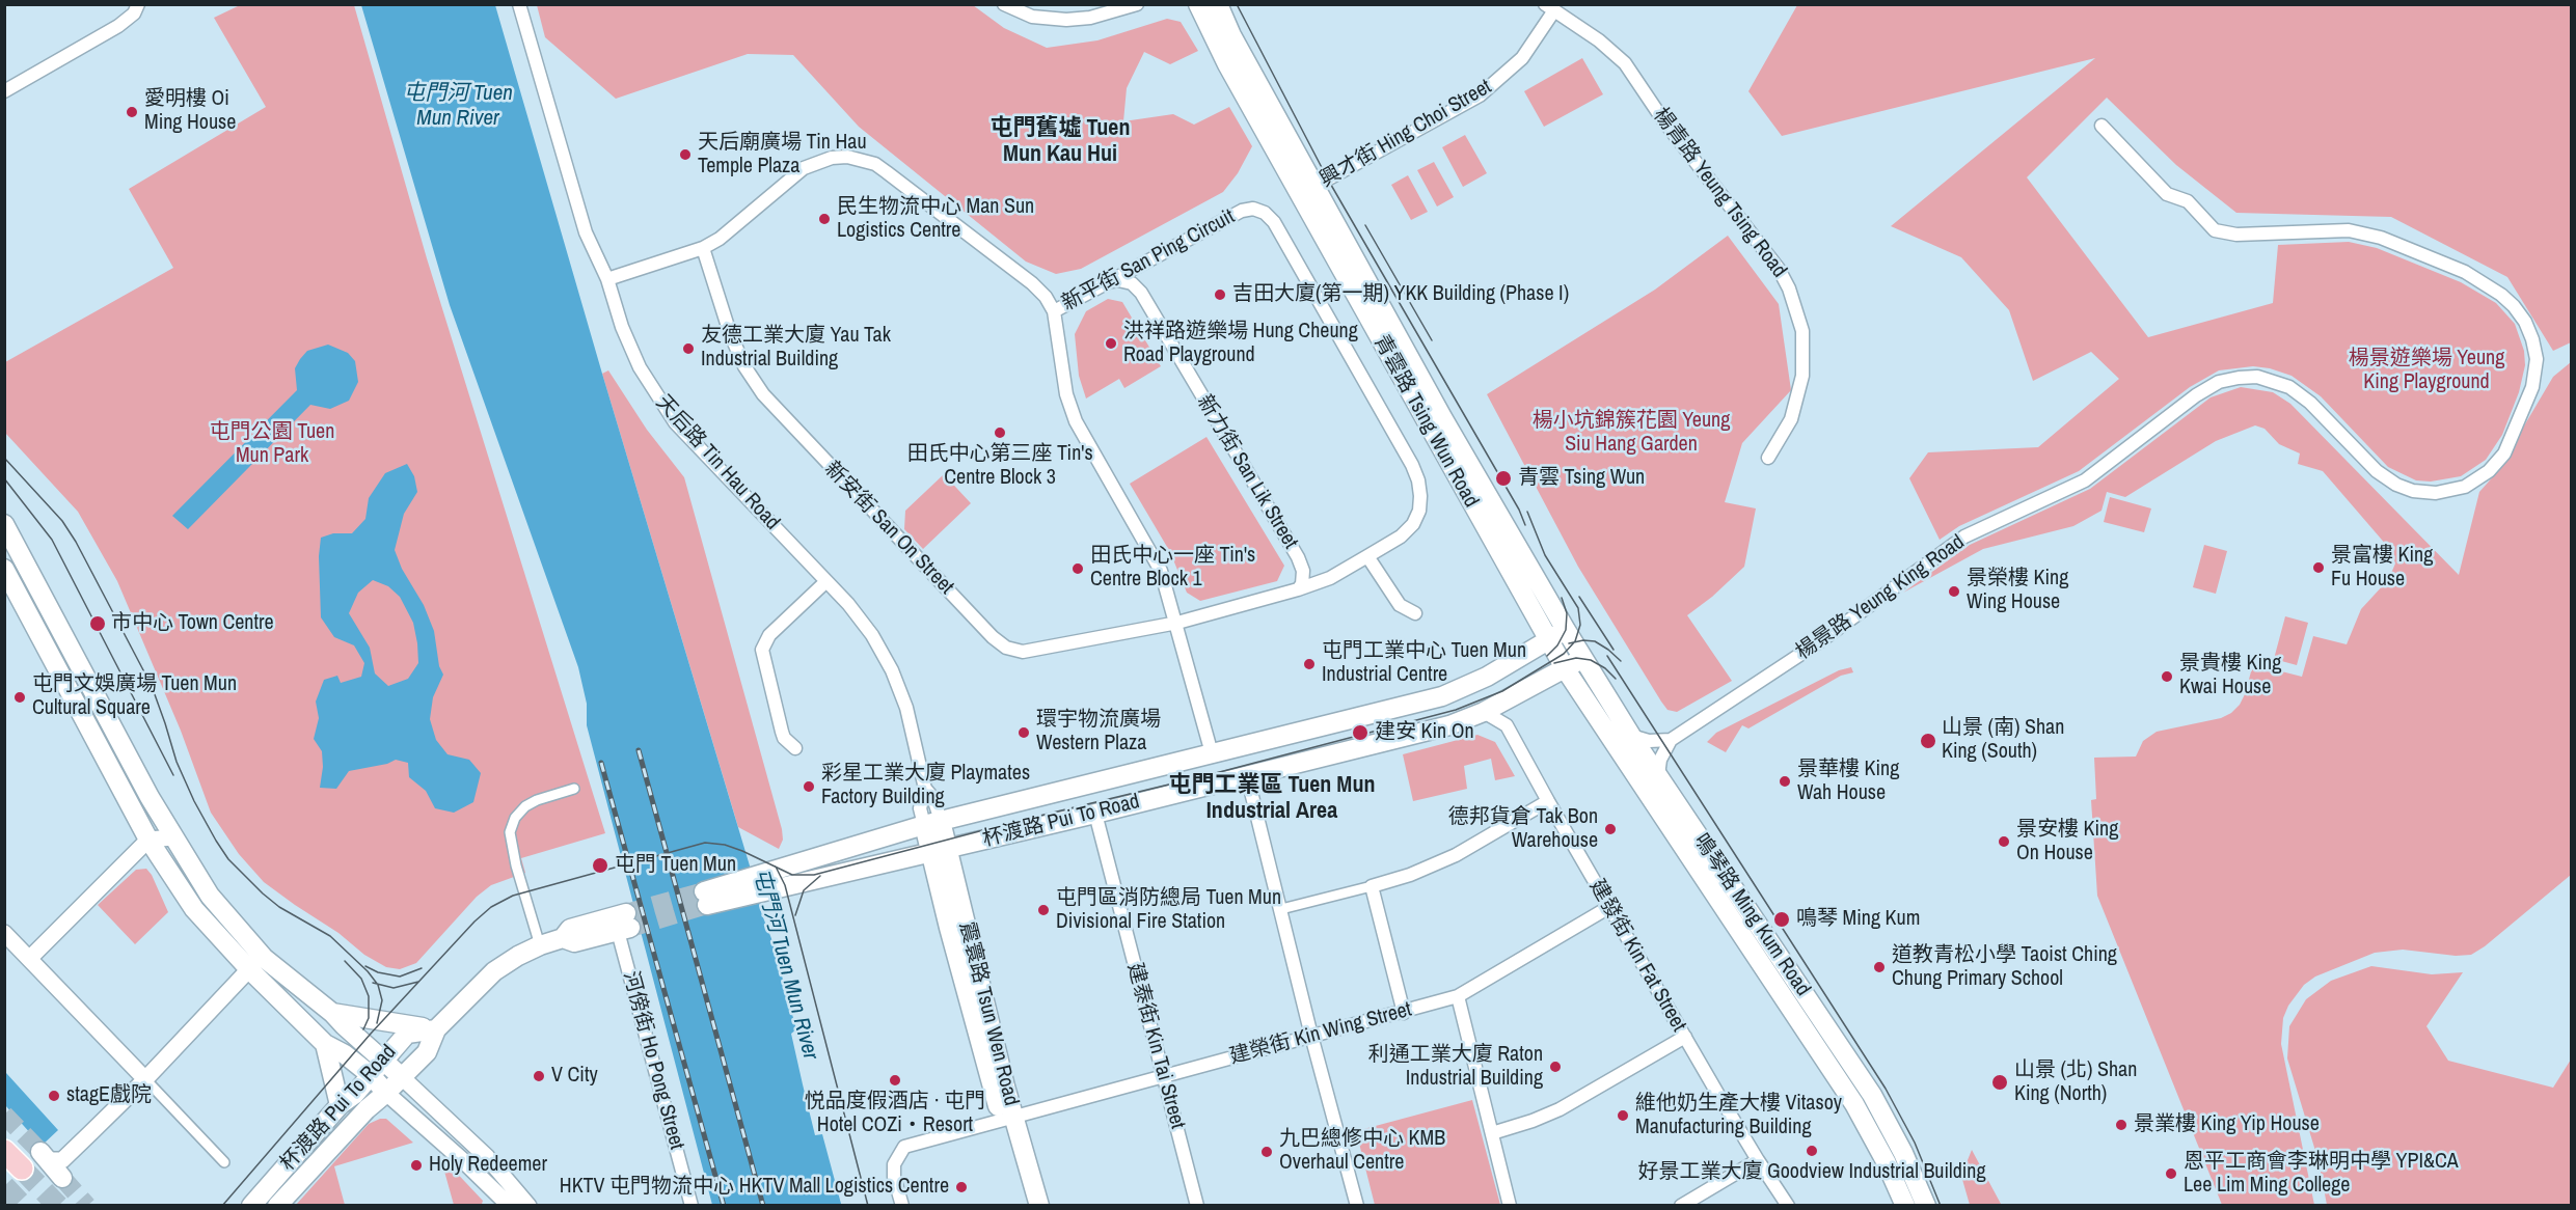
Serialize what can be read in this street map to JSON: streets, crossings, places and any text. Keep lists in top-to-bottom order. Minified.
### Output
{"streets":{"main road":["青雲路 Tsing Wun Road","杯渡路 Pui To Road","鳴琴路 Ming Kum Road","震寰路 Tsun Wen Road"],"street":["興才街 Hing Choi Street","楊青路 Yeung Tsing Road","新平街 San Ping Circuit","天后路 Tin Hau Road","新力街 San Lik Street","新安街 San On Street","楊景路 Yeung King Road","建發街 Kin Fat Street","建榮街 Kin Wing Street","建泰街 Kin Tai Street","河傍街 Ho Pong Street"]},"crossings":[["興才街 Hing Choi Street","楊青路 Yeung Tsing Road"],["興才街 Hing Choi Street","青雲路 Tsing Wun Road"],["新平街 San Ping Circuit","新力街 San Lik Street"],["新平街 San Ping Circuit","新安街 San On Street"],["青雲路 Tsing Wun Road","杯渡路 Pui To Road"],["青雲路 Tsing Wun Road","鳴琴路 Ming Kum Road"],["天后路 Tin Hau Road","杯渡路 Pui To Road"],["天后路 Tin Hau Road","震寰路 Tsun Wen Road"],["杯渡路 Pui To Road","鳴琴路 Ming Kum Road"],["杯渡路 Pui To Road","建發街 Kin Fat Street"],["杯渡路 Pui To Road","震寰路 Tsun Wen Road"],["杯渡路 Pui To Road","建泰街 Kin Tai Street"],["杯渡路 Pui To Road","河傍街 Ho Pong Street"],["建發街 Kin Fat Street","建榮街 Kin Wing Street"],["震寰路 Tsun Wen Road","建榮街 Kin Wing Street"],["建榮街 Kin Wing Street","建泰街 Kin Tai Street"]],"districts":["屯門舊墟 Tuen Mun Kau Hui","屯門工業區 Tuen Mun Industrial Area"],"water":["屯門河 Tuen Mun River"],"parks":["楊景遊樂場 Yeung King Playground","楊小坑錦簇花園 Yeung Siu Hang Garden","屯門公園 Tuen Mun Park"],"places":["愛明樓 Oi Ming House","天后廟廣場 Tin Hau Temple Plaza","民生物流中心 Man Sun Logistics Centre","吉田大廈(第一期) YKK Building (Phase I)","洪祥路遊樂場 Hung Cheung Road Playground","友德工業大廈 Yau Tak Industrial Building","田氏中心第三座 Tin's Centre Block 3","青雲 Tsing Wun","景富樓 King Fu House","田氏中心一座 Tin's Centre Block 1","景榮樓 King Wing House","市中心 Town Centre","屯門工業中心 Tuen Mun Industrial Centre","景貴樓 King Kwai House","屯門文娛廣場 Tuen Mun Cultural Square","環宇物流廣場 Western Plaza","建安 Kin On","山景 (南) Shan King (South)","景華樓 King Wah House","彩星工業大廈 Playmates Factory Building","德邦貨倉 Tak Bon Warehouse","景安樓 King On House","屯門 Tuen Mun","屯門區消防總局 Tuen Mun Divisional Fire Station","鳴琴 Ming Kum","道教青松小學 Taoist Ching Chung Primary School","利通工業大廈 Raton Industrial Building","V City","悦品度假酒店 ∙ 屯門 Hotel COZi‧Resort","山景 (北) Shan King (North)","stagE戲院","維他奶生產大樓 Vitasoy Manufacturing Building","景業樓 King Yip House","好景工業大廈 Goodview Industrial Building","九巴總修中心 KMB Overhaul Centre","Holy Redeemer","恩平工商會李琳明中學 YPI&CA Lee Lim Ming College","HKTV 屯門物流中心 HKTV Mall Logistics Centre"]}
